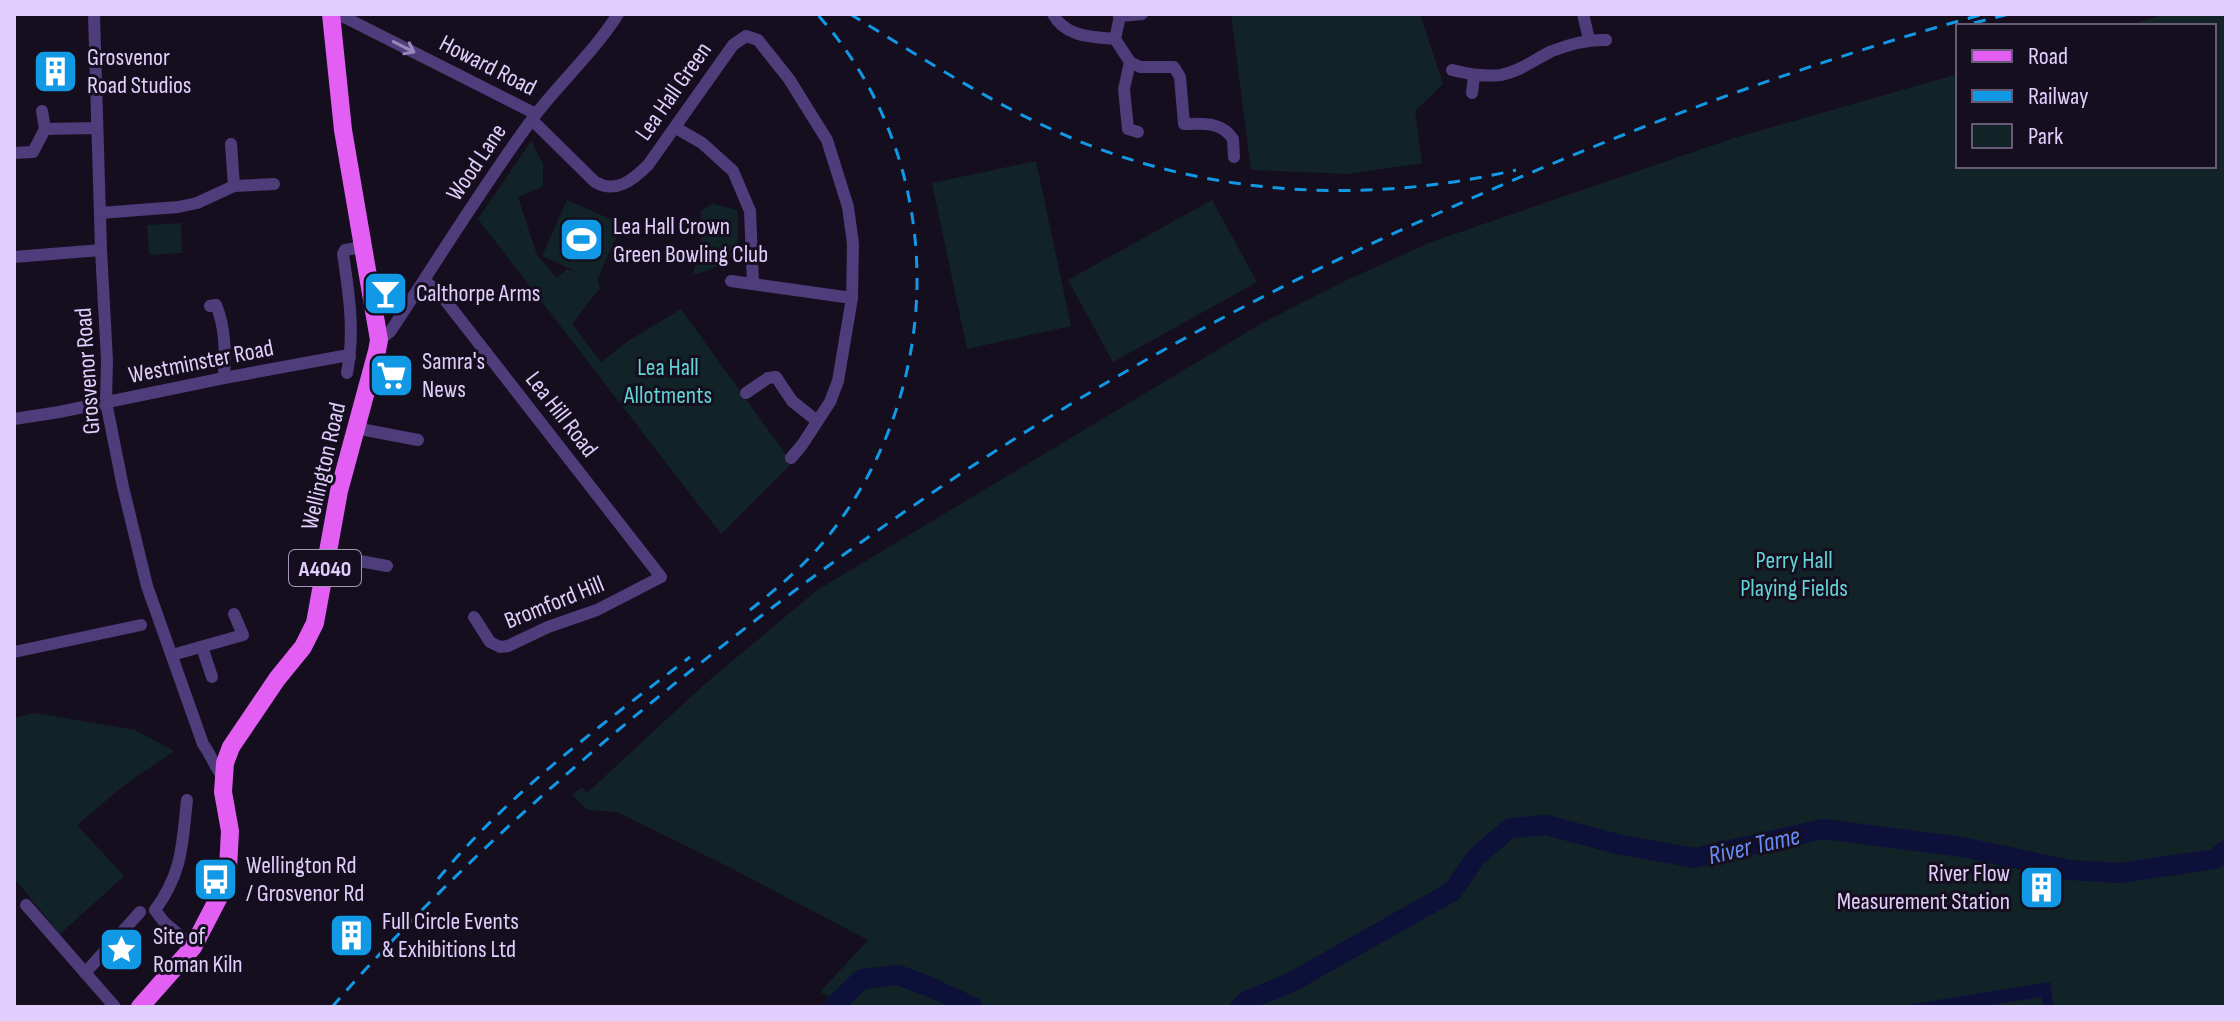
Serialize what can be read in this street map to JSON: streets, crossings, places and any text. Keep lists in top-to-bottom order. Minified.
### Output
{"streets":{"main road":["Wellington Road","A4040"],"street":["Howard Road","Lea Hall Green","Wood Lane","Westminster Road","Grosvenor Road","Lea Hill Road","Bromford Hill"]},"crossings":[["Howard Road","Lea Hall Green"],["Howard Road","Wood Lane"],["Howard Road","Wellington Road"],["Lea Hall Green","Wood Lane"],["Wood Lane","Lea Hill Road"],["Wood Lane","Wellington Road"],["Westminster Road","Grosvenor Road"],["Grosvenor Road","Wellington Road"],["Lea Hill Road","Bromford Hill"]],"one_way":["Howard Road"],"water":["River Tame"],"parks":["Lea Hall Allotments","Perry Hall Playing Fields"],"places":{"building":["Grosvenor Road Studios","River Flow Measurement Station","Full Circle Events & Exhibitions Ltd"],"sports":["Lea Hall Crown Green Bowling Club"],"bar":["Calthorpe Arms"],"supermarket":["Samra's News"],"bus stop":["Wellington Rd / Grosvenor Rd"],"place":["Site of Roman Kiln"]},"legend":["Road","Railway","Park"]}
